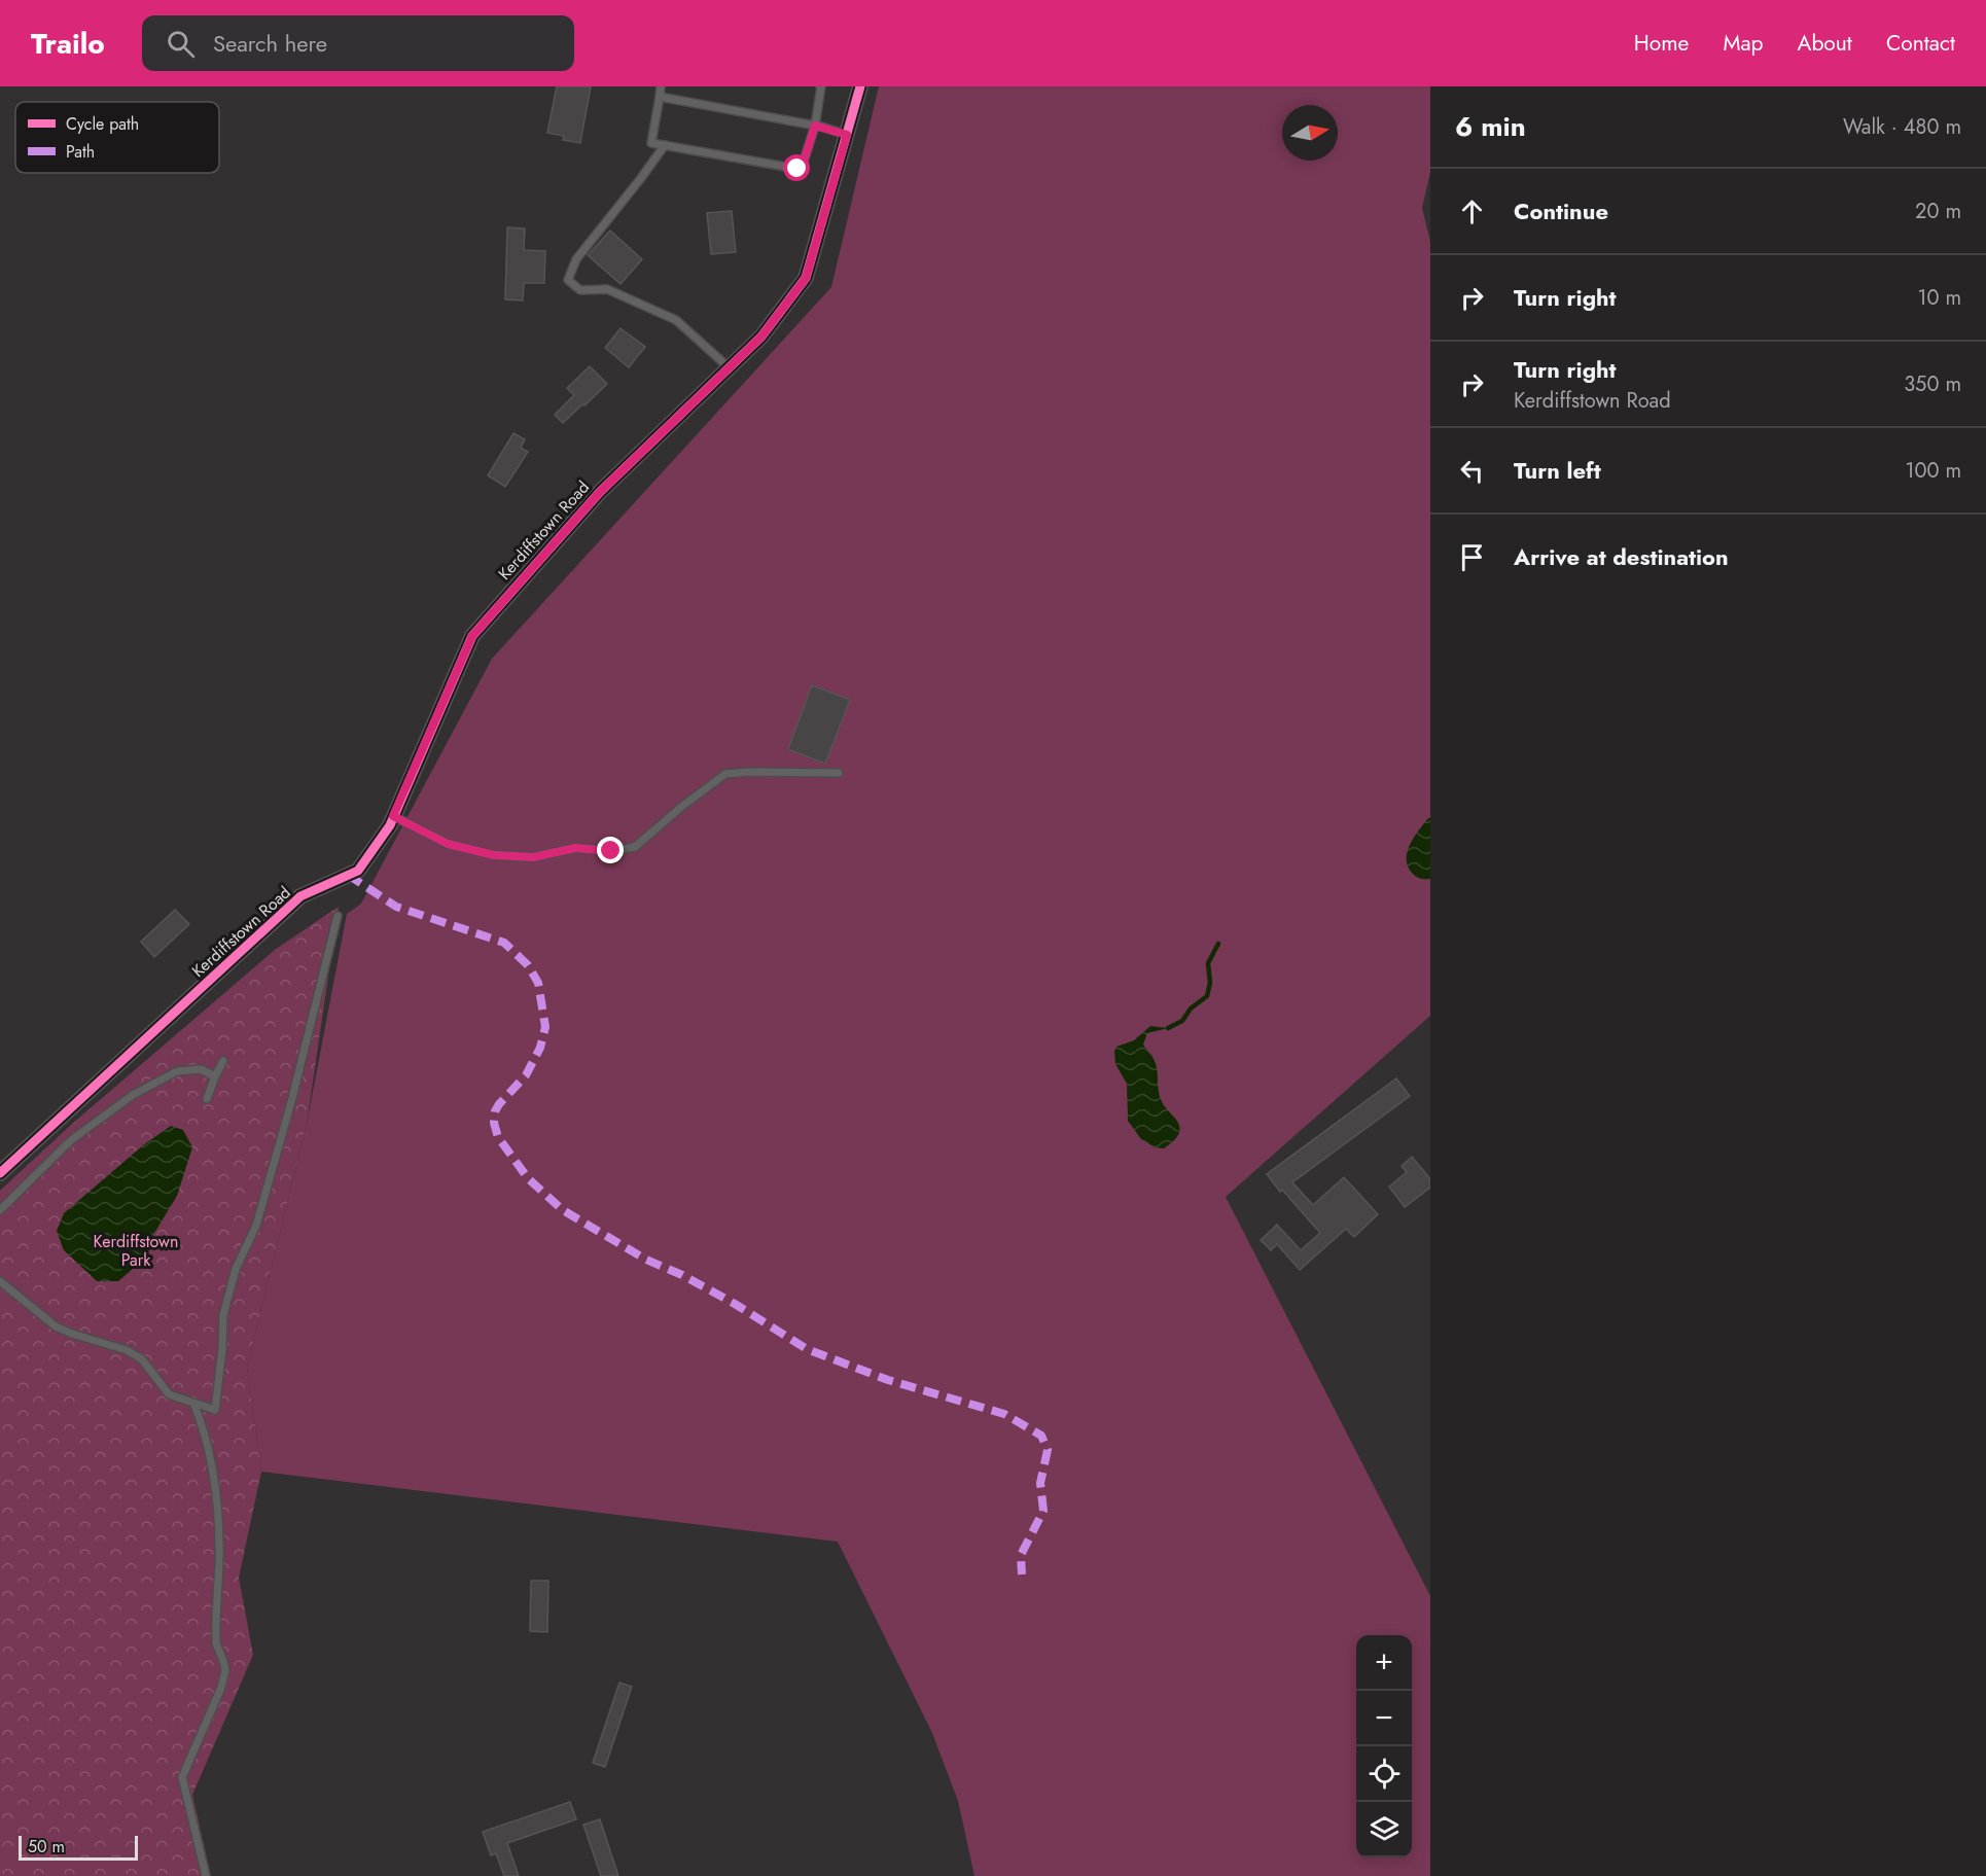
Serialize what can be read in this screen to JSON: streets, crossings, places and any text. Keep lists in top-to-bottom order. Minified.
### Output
{"streets":{"street":["Kerdiffstown Road"]},"parks":["Kerdiffstown Park"],"legend":["Cycle path","Path"],"scale_bar":"50 m","north":"right","page":{"header":"Trailo","search":"Search here","nav":["Home","Map","About","Contact"],"heading":["6 min","Walk · 480 m"],"list":[["Continue","20 m"],["Turn right","10 m"],["Turn right","Kerdiffstown Road","350 m"],["Turn left","100 m"],"Arrive at destination"],"map_buttons":["+","−"],"scale":"50 m"}}
